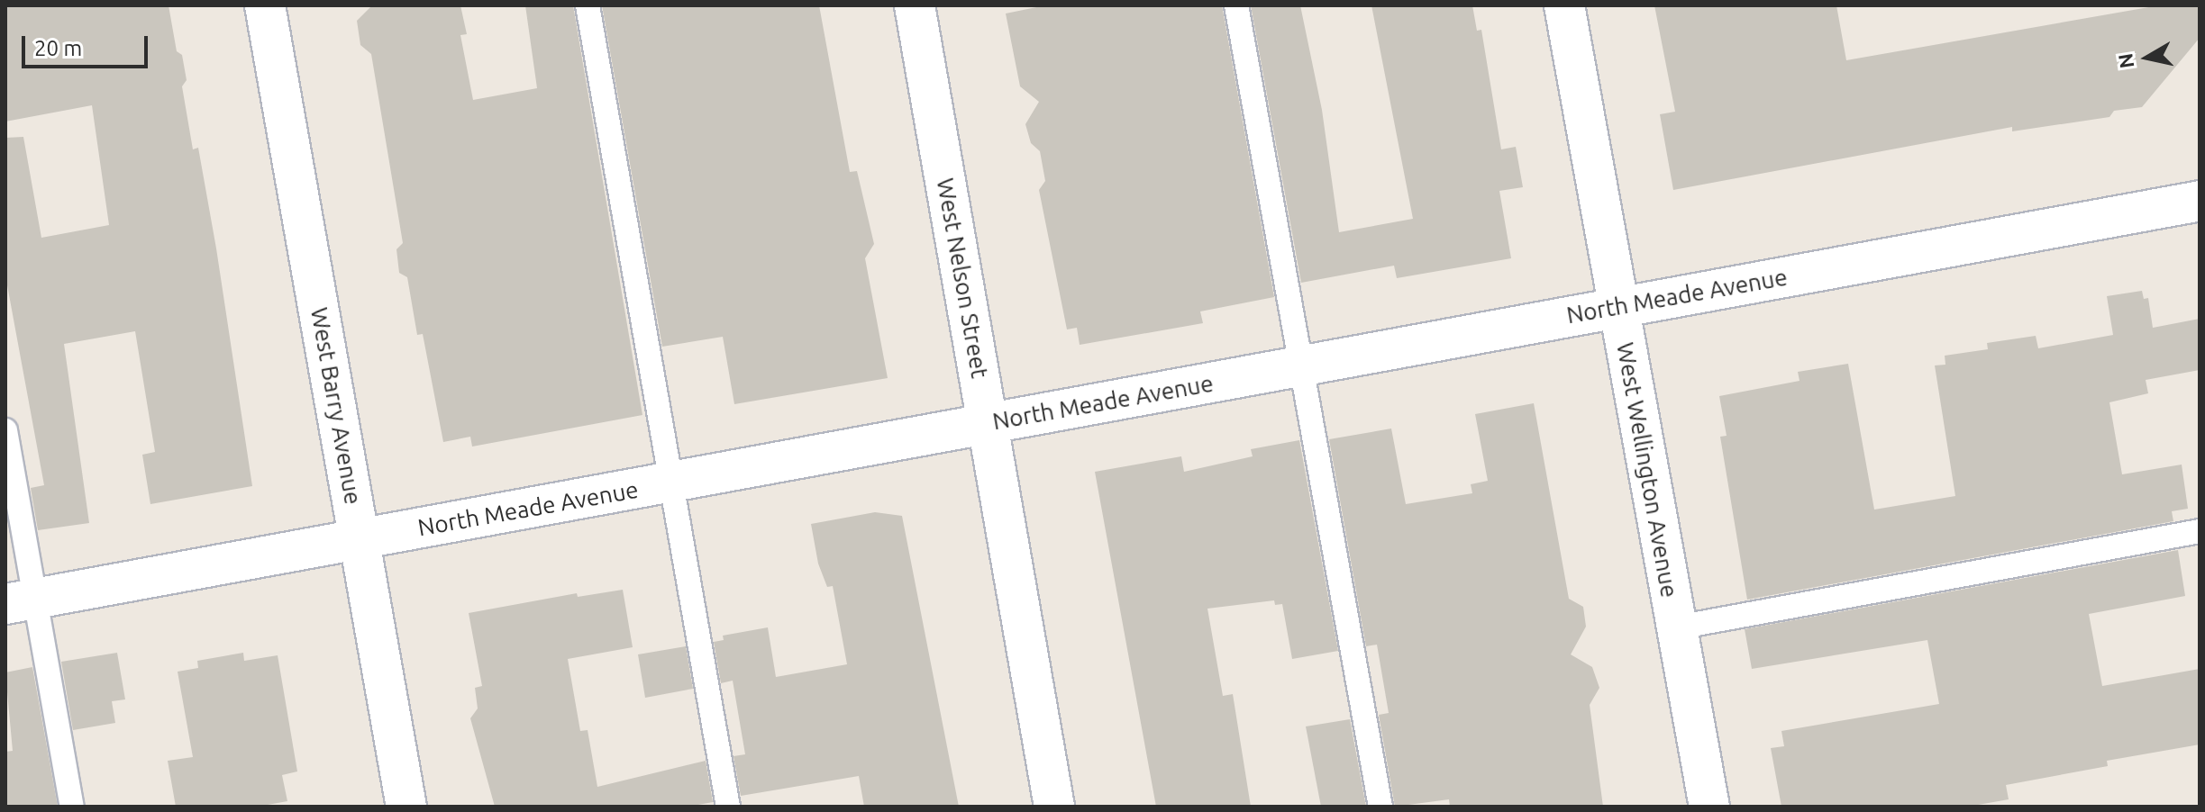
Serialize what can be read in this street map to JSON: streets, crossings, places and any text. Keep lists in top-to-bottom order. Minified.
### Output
{"streets":{"street":["West Nelson Street","North Meade Avenue","West Barry Avenue","West Wellington Avenue"]},"crossings":[["West Nelson Street","North Meade Avenue"],["North Meade Avenue","West Barry Avenue"],["North Meade Avenue","West Wellington Avenue"]],"scale_bar":"20 m","north":"left"}
